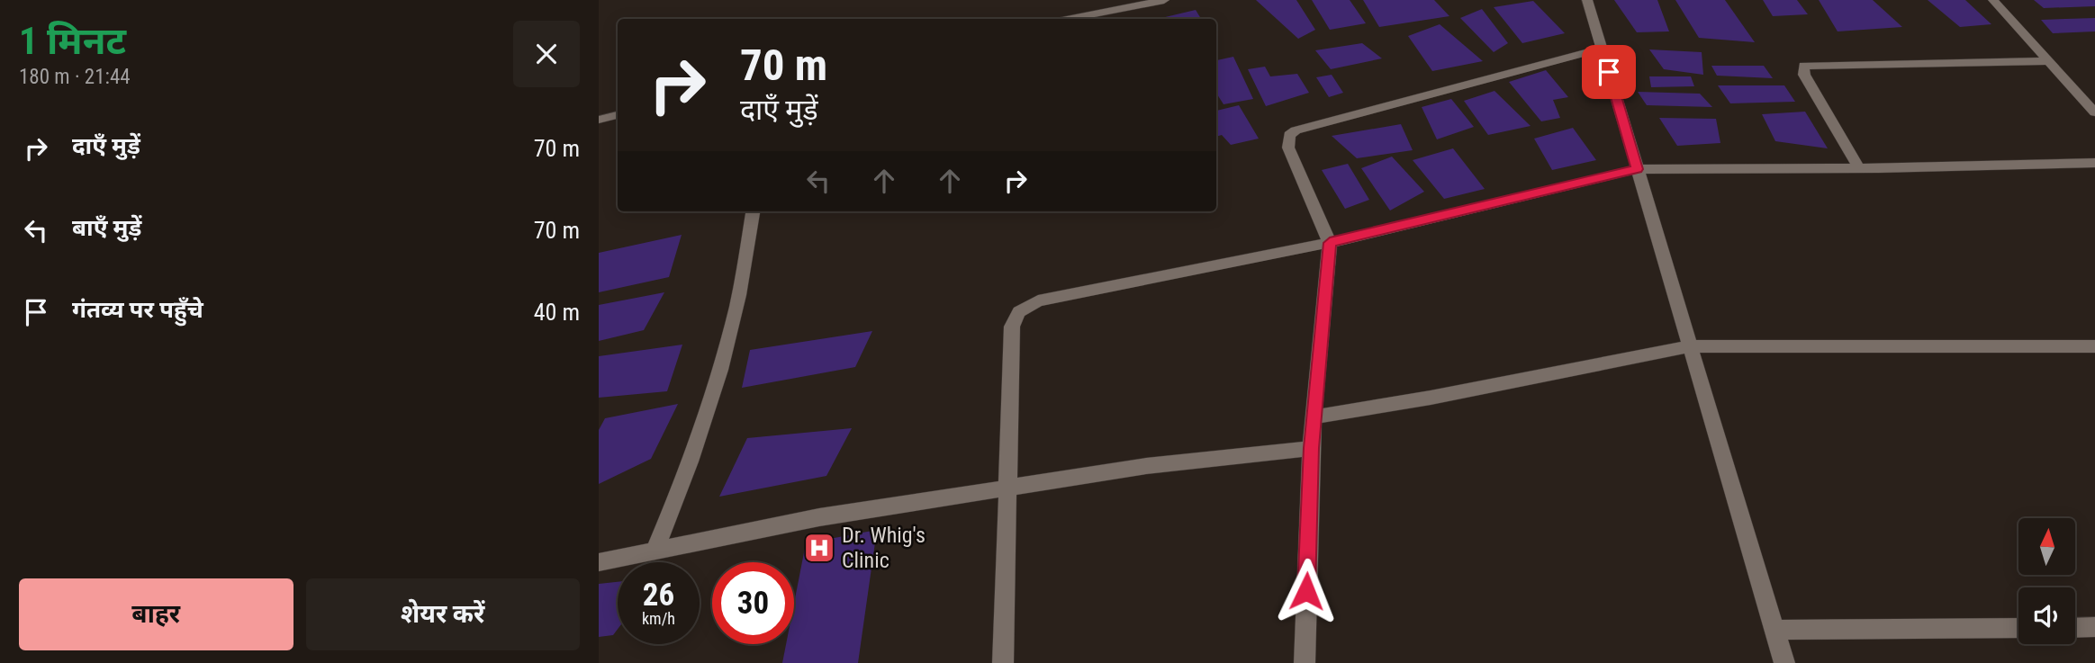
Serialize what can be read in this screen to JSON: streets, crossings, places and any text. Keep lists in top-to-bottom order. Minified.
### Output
{"places":{"hospital":["Dr. Whig's Clinic"]},"north":"top","page":{"heading":["1 मिनट","180 m · 21:44"],"turn":["70 m","दाएँ मुड़ें"],"list":[{"name":"दाएँ मुड़ें","value":"70 m"},{"name":"बाएँ मुड़ें","value":"70 m"},{"name":"गंतव्य पर पहुँचे","value":"40 m"}],"speed":"26 km/h","limit":"30","buttons":["बाहर","शेयर करें"]}}
